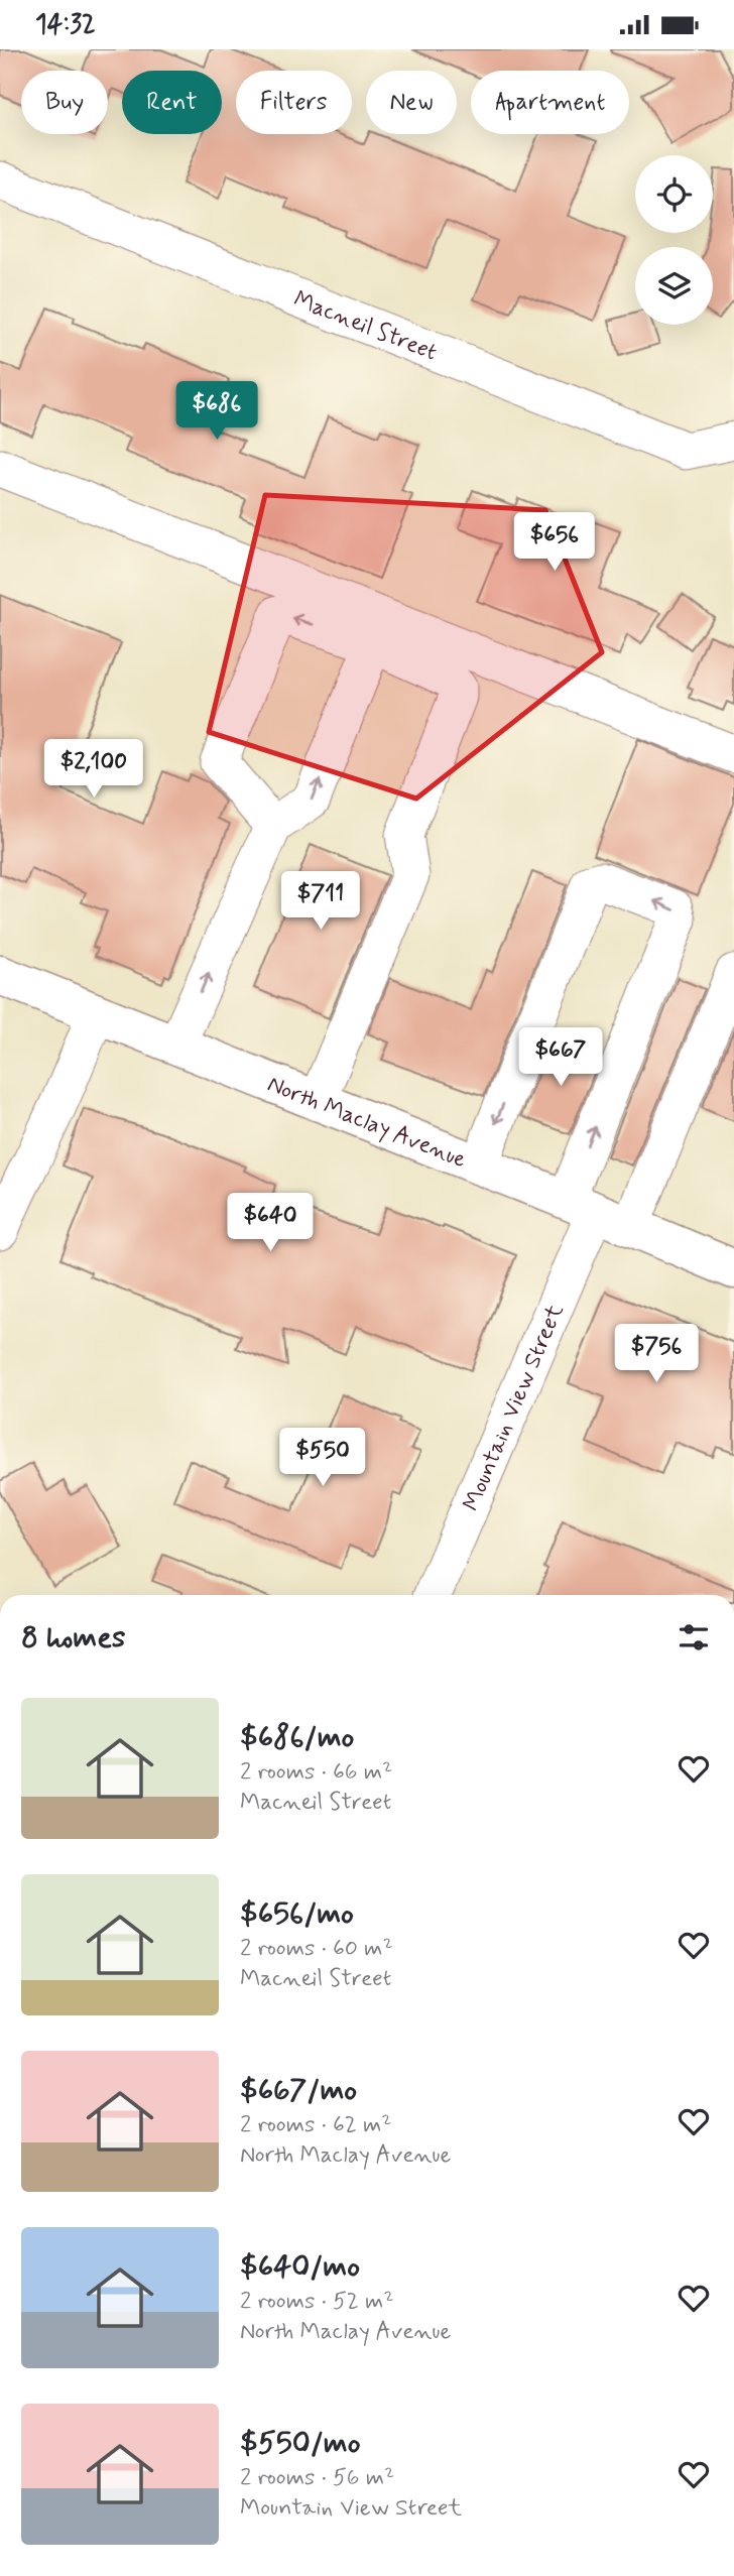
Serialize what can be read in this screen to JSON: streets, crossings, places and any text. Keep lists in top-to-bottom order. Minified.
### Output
{"streets":{"main road":["North Maclay Avenue"],"street":["Macneil Street","Mountain View Street"]},"crossings":[["North Maclay Avenue","Mountain View Street"]],"page":{"status":"14:32","chip":["Buy","Rent","Filters","New","Apartment"],"price":["$686","$656","$2,100","$711","$667","$640","$756","$550"],"heading":"8 homes","list":[{"name":"$686/mo","note":"2 rooms · 66 m² · Macneil Street"},{"name":"$656/mo","note":"2 rooms · 60 m² · Macneil Street"},{"name":"$667/mo","note":"2 rooms · 62 m² · North Maclay Avenue"},{"name":"$640/mo","note":"2 rooms · 52 m² · North Maclay Avenue"},{"name":"$550/mo","note":"2 rooms · 56 m² · Mountain View Street"}]}}
